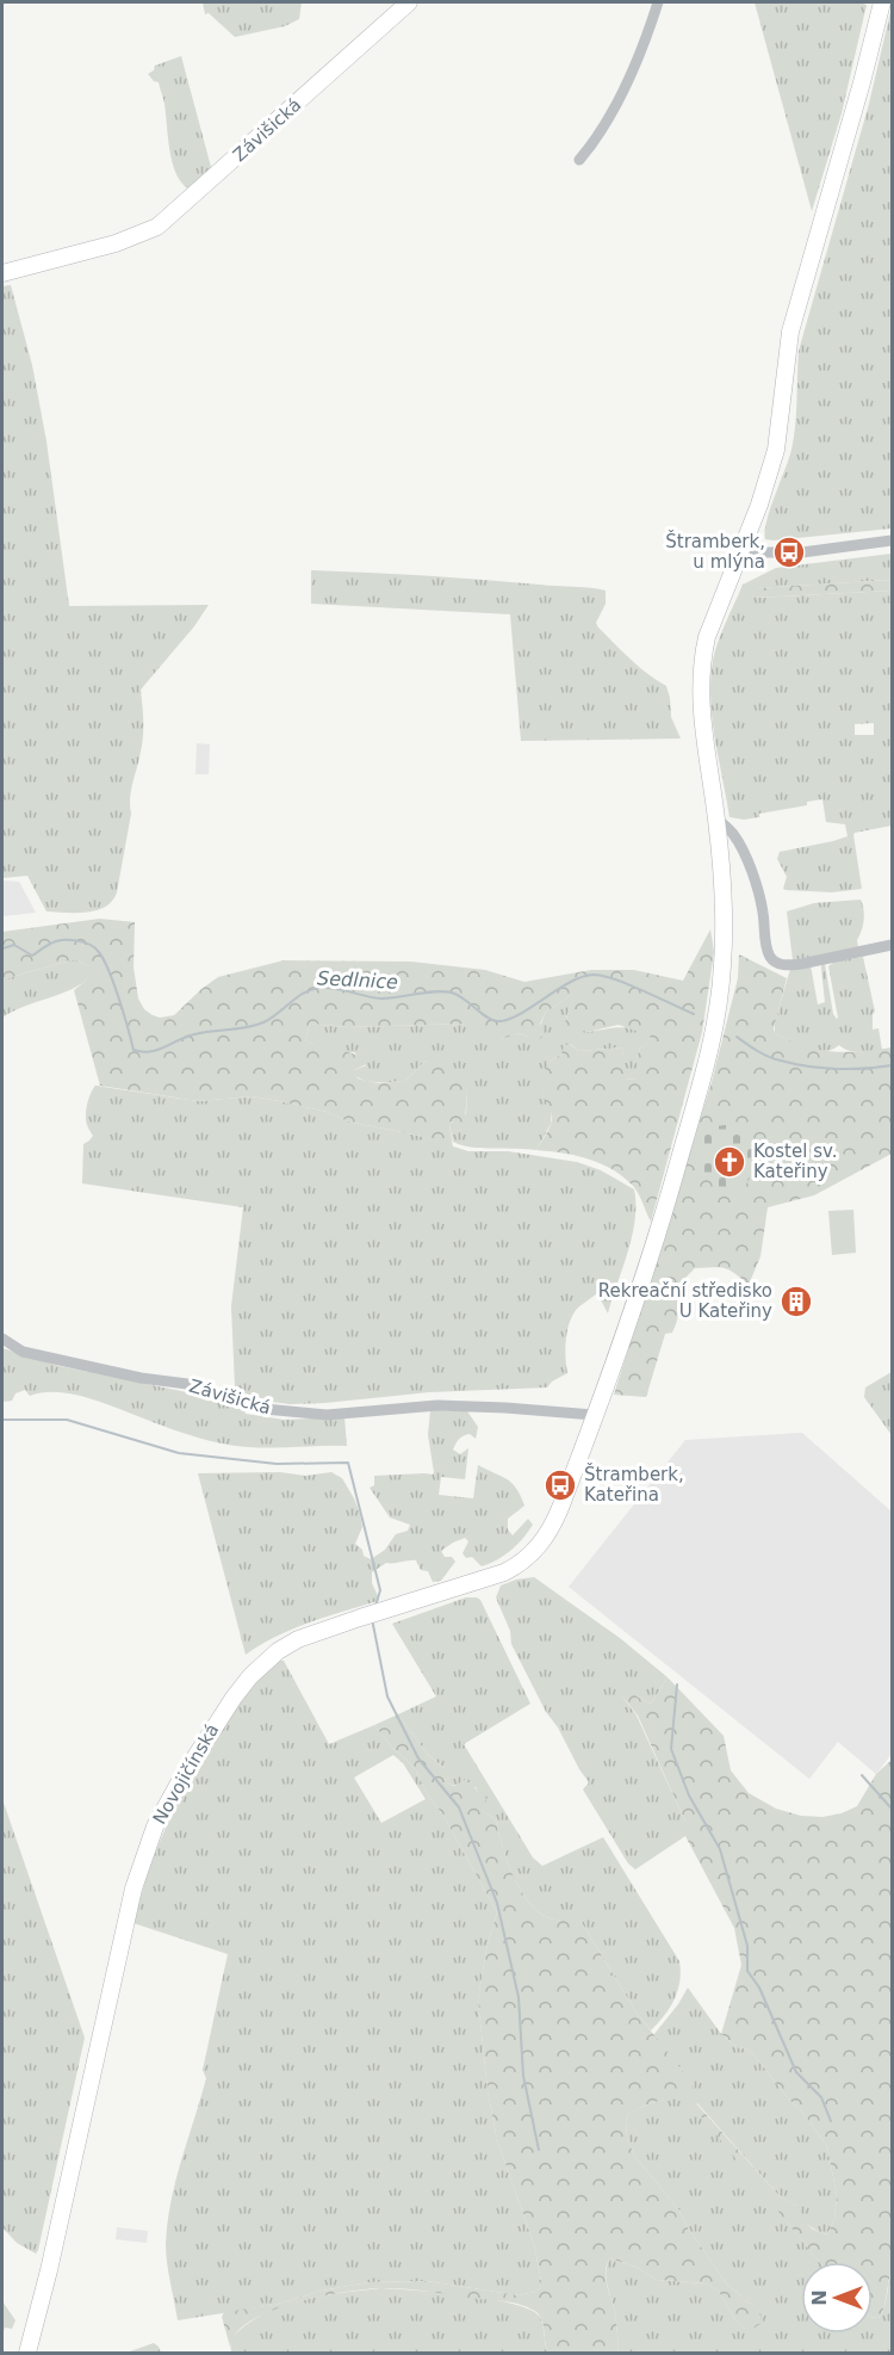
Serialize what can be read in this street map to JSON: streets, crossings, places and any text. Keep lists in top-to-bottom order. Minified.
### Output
{"streets":{"street":["Závišická","Novojičínská"]},"crossings":[["Závišická","Novojičínská"]],"water":["Sedlnice"],"places":{"bus stop":["Štramberk, u mlýna","Štramberk, Kateřina"],"church":["Kostel sv. Kateřiny"],"building":["Rekreační středisko U Kateřiny"]},"north":"left"}
